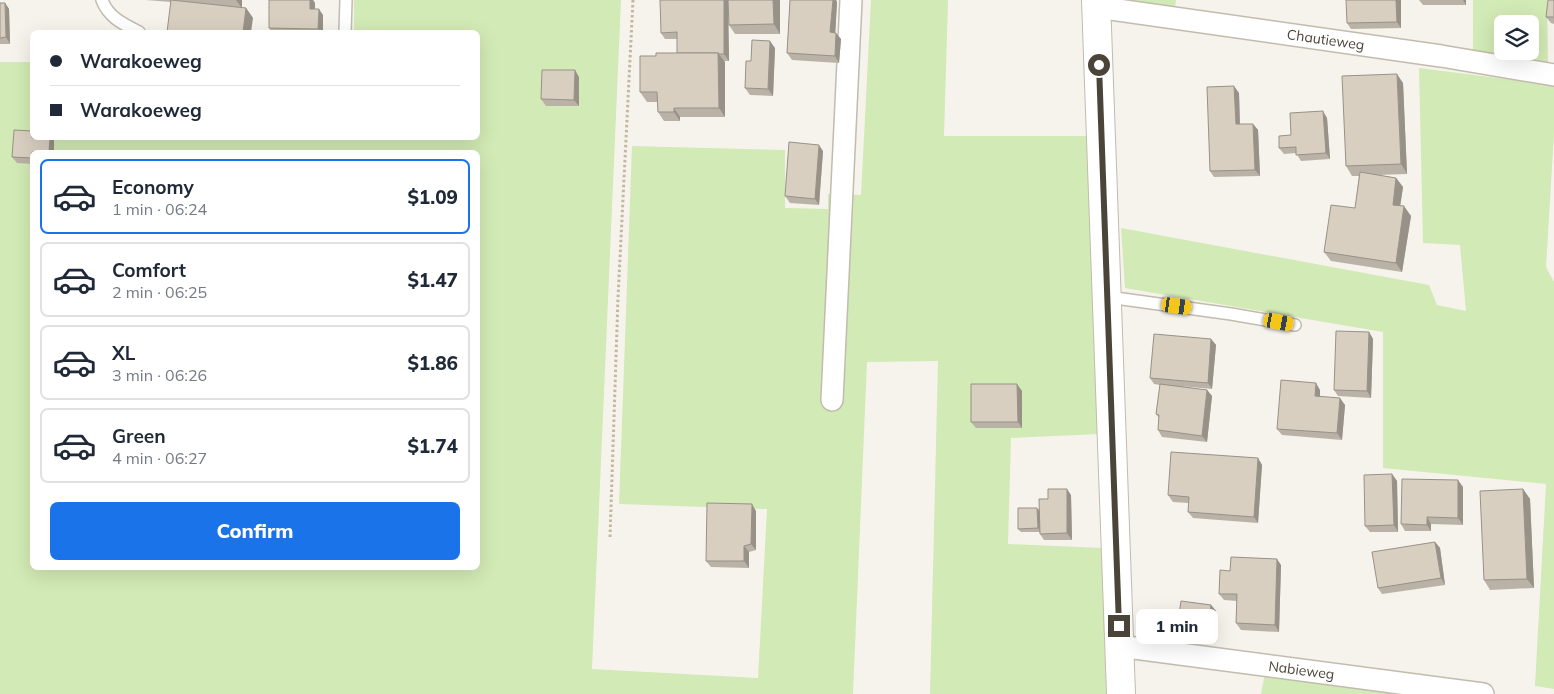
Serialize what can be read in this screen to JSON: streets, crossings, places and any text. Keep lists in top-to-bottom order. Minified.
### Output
{"streets":{"street":["Chautieweg","Nabieweg"]},"page":{"banner":["Warakoeweg","Warakoeweg"],"list":[{"name":"Economy","note":"1 min · 06:24","value":"$1.09"},{"name":"Comfort","note":"2 min · 06:25","value":"$1.47"},{"name":"XL","note":"3 min · 06:26","value":"$1.86"},{"name":"Green","note":"4 min · 06:27","value":"$1.74"}],"buttons":"Confirm","bubble":"1 min"}}
